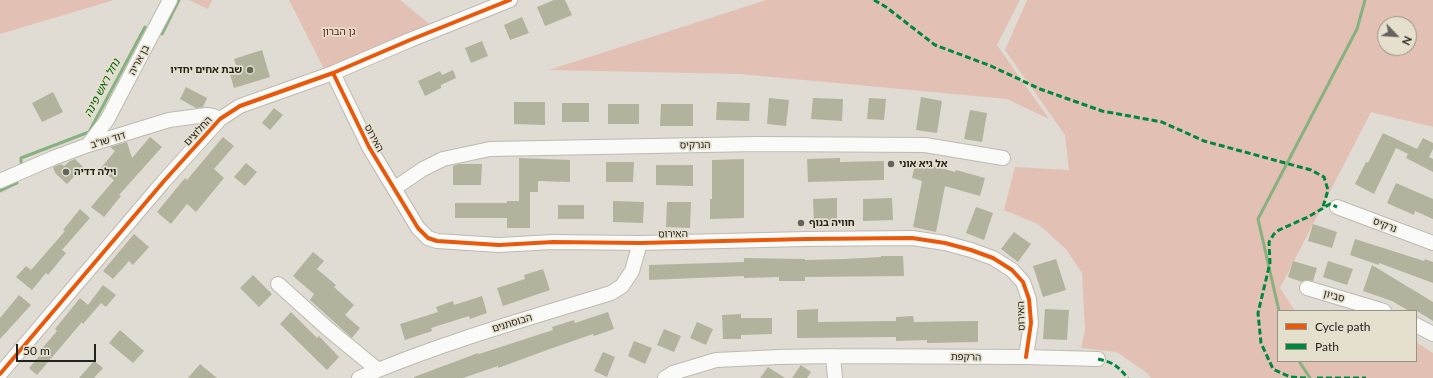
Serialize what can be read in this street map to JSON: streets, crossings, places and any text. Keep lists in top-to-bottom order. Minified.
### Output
{"streets":{"street":["בן אריה","החלוצים","האירוס","דוד שו\"ב","הנרקיס","נרקיס","סביון","הבוסתנים","הרקפת"]},"crossings":[["בן אריה","דוד שו\"ב"],["החלוצים","האירוס"],["החלוצים","דוד שו\"ב"],["האירוס","הנרקיס"],["האירוס","הבוסתנים"],["האירוס","הרקפת"]],"water":["נחל ראש פינה"],"parks":["גן הברון"],"places":["שבת אחים יחדיו","אל גיא אוני","וילה דדיה","חוויה בנוף"],"legend":["Cycle path","Path"],"scale_bar":"50 m","north":"bottom right"}
